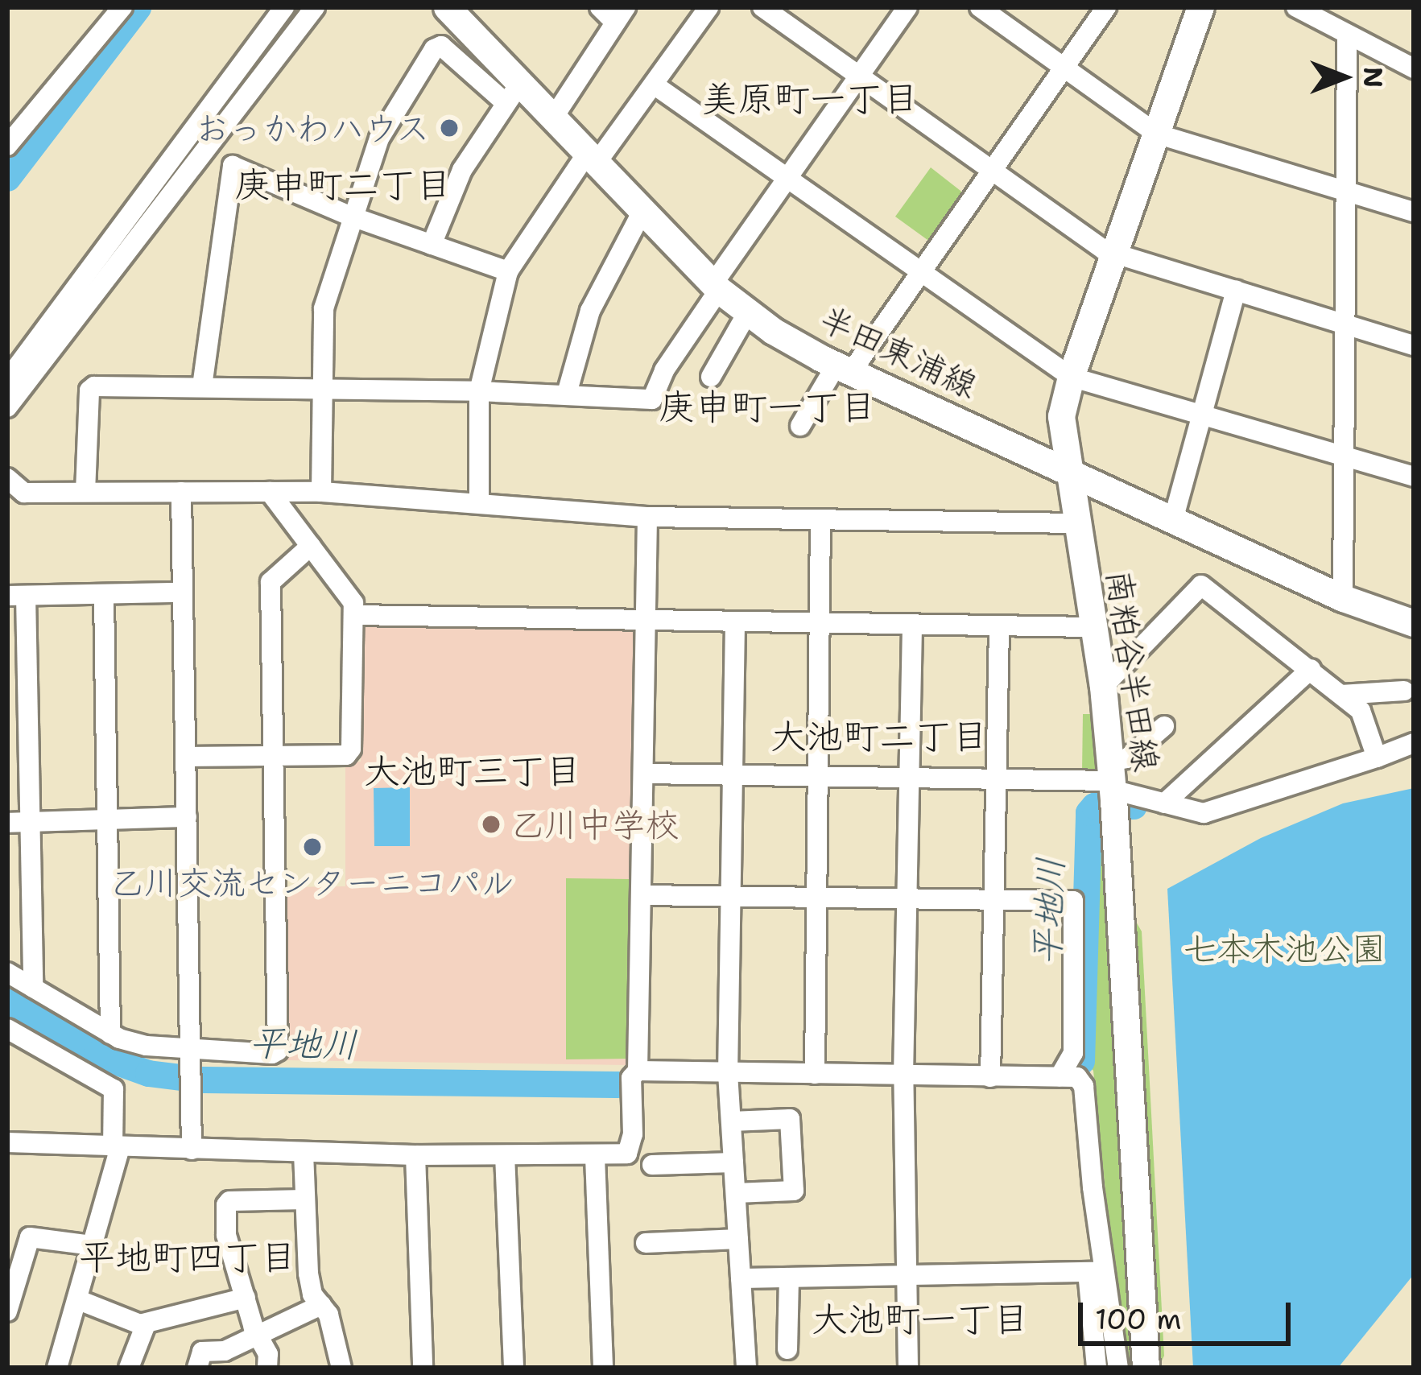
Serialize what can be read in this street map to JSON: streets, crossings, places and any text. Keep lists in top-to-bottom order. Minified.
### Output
{"streets":{"main road":["半田東浦線","南粕谷半田線"]},"crossings":[["半田東浦線","南粕谷半田線"]],"districts":["美原町一丁目","庚申町二丁目","庚申町一丁目","大池町二丁目","大池町三丁目","平地町四丁目","大池町一丁目"],"water":["平地川"],"parks":["七本木池公園"],"places":["おっかわハウス","乙川中学校","乙川交流センターニコパル"],"scale_bar":"100 m","north":"right"}
